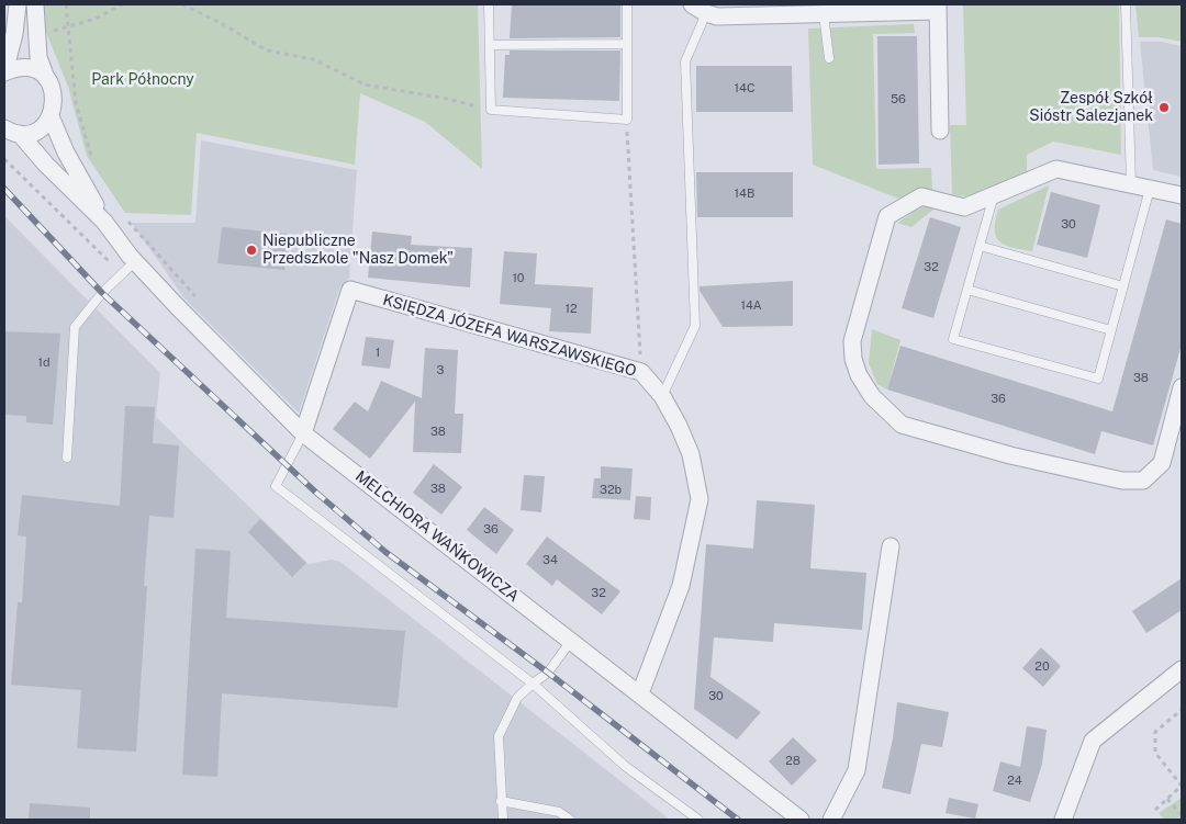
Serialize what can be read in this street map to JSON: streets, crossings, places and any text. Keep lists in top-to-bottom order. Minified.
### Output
{"streets":{"street":["KSIĘDZA JÓZEFA WARSZAWSKIEGO","MELCHIORA WAŃKOWICZA"]},"crossings":[["KSIĘDZA JÓZEFA WARSZAWSKIEGO","MELCHIORA WAŃKOWICZA"]],"parks":["Park Północny"],"places":["Zespół Szkół Sióstr Salezjanek","Niepubliczne Przedszkole \"Nasz Domek\""],"house_numbers":["14C","56","14B","30","32","10","14A","12","1","1d","3","38","36","38","38","32b","36","34","32","20","30","28","24"]}
